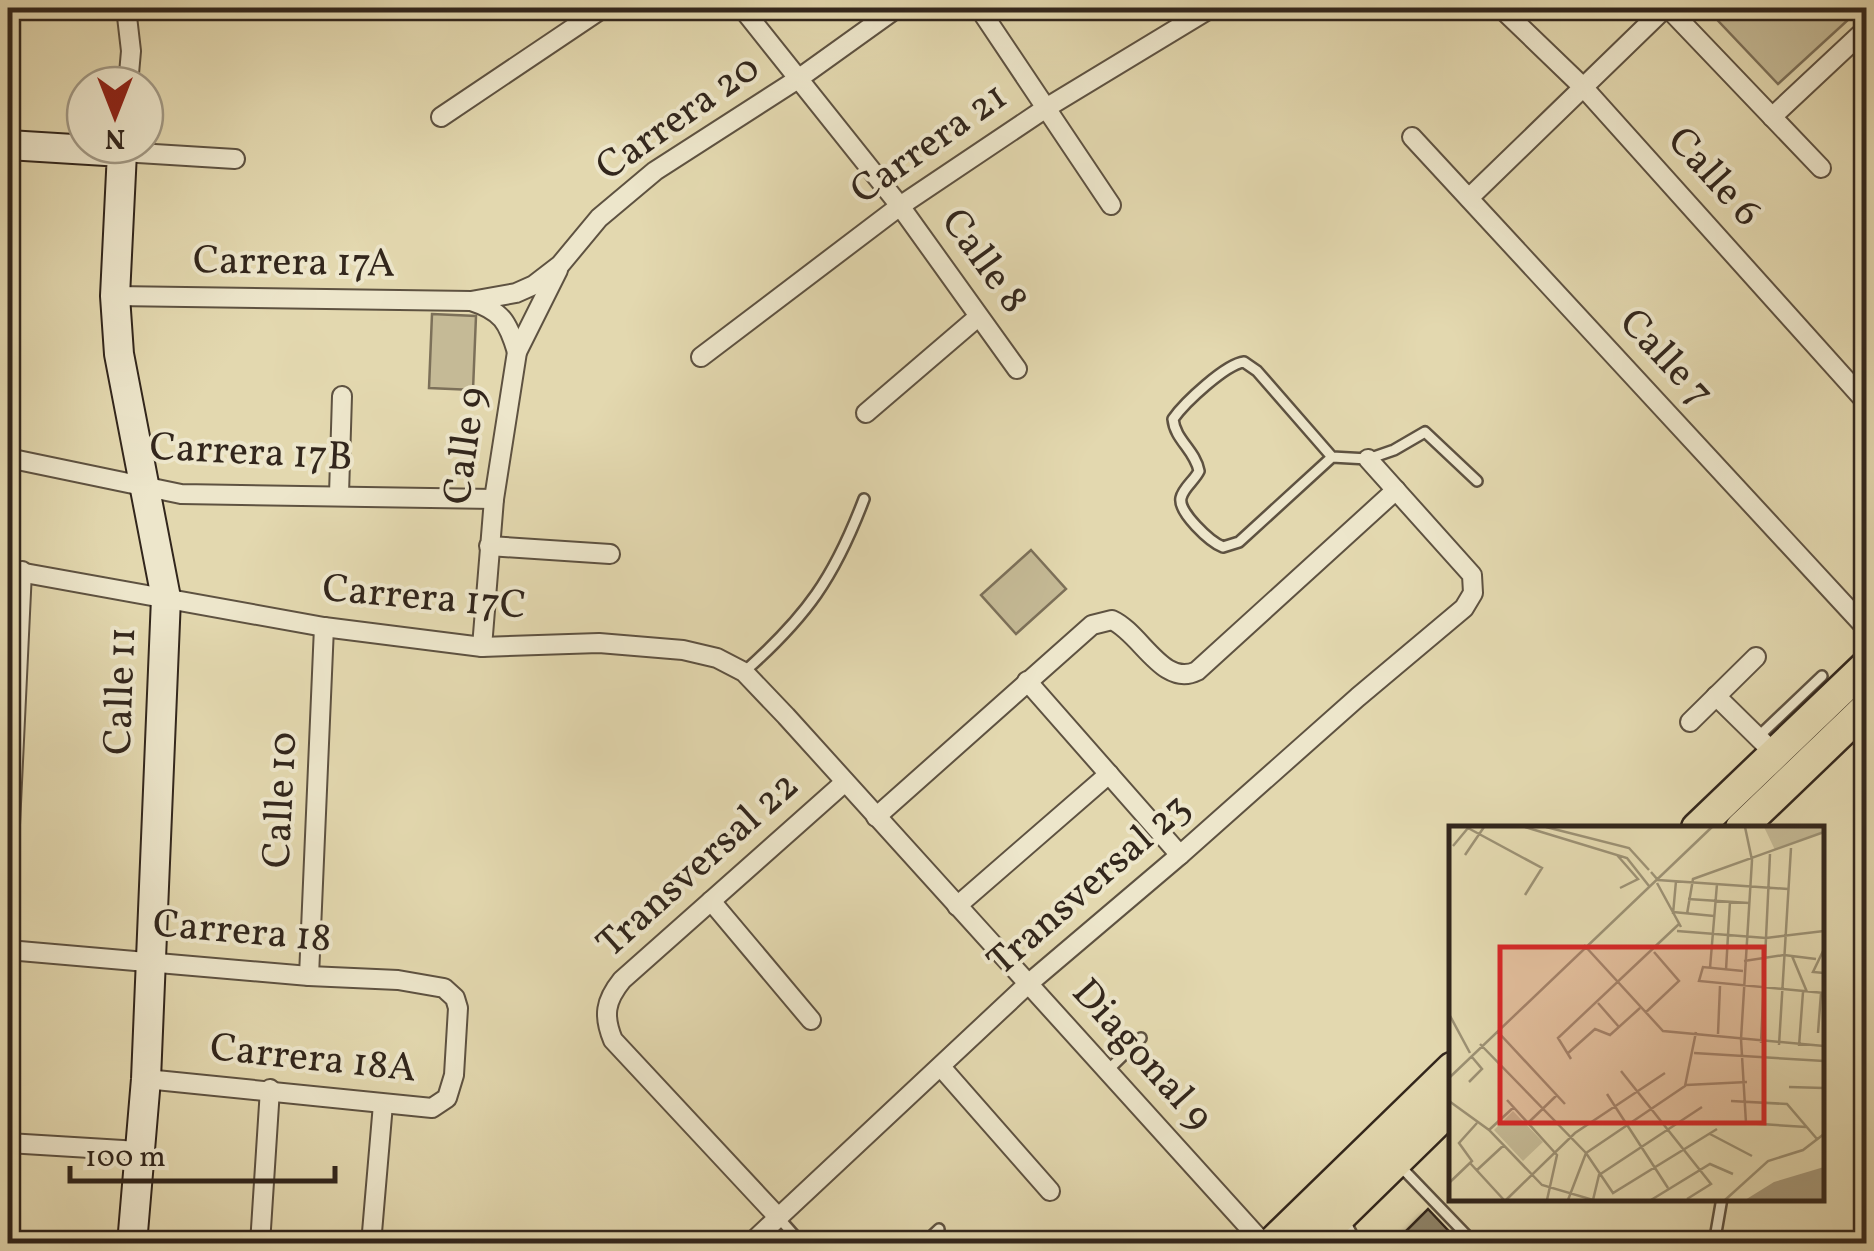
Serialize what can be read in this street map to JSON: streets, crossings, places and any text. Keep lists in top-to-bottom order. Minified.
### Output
{"streets":{"street":["Carrera 20","Carrera 21","Calle 6","Calle 8","Carrera 17A","Calle 7","Calle 9","Carrera 17B","Carrera 17C","Calle 11","Calle 10","Transversal 22","Transversal 23","Carrera 18","Diagonal 9","Carrera 18A"]},"crossings":[["Carrera 20","Calle 8"],["Carrera 20","Carrera 17A"],["Carrera 20","Calle 9"],["Carrera 21","Calle 8"],["Carrera 17A","Calle 9"],["Carrera 17A","Calle 11"],["Calle 9","Carrera 17B"],["Calle 9","Carrera 17C"],["Carrera 17B","Calle 11"],["Carrera 17C","Calle 11"],["Carrera 17C","Calle 10"],["Carrera 17C","Transversal 22"],["Carrera 17C","Diagonal 9"],["Calle 11","Carrera 18"],["Calle 11","Carrera 18A"],["Calle 10","Carrera 18"],["Transversal 22","Transversal 23"],["Transversal 22","Diagonal 9"],["Transversal 23","Diagonal 9"],["Carrera 18","Carrera 18A"]],"scale_bar":"100 m","north":"bottom"}
